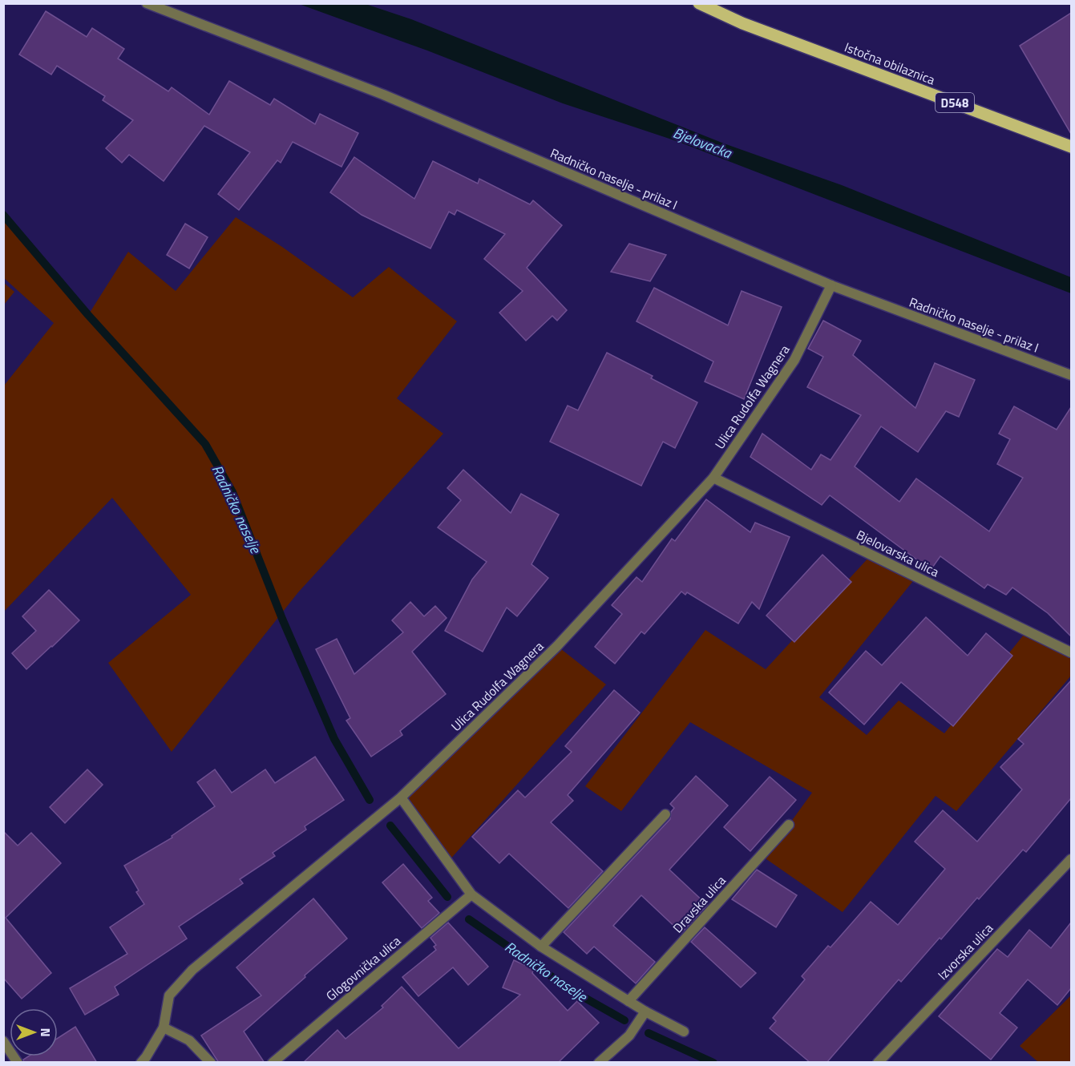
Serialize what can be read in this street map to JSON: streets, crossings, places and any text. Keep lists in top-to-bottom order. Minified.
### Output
{"streets":{"main road":["Istočna obilaznica","D548"],"street":["Radničko naselje - prilaz I","Ulica Rudolfa Wagnera","Bjelovarska ulica","Dravska ulica","Izvorska ulica","Glogovnička ulica"]},"crossings":[["Radničko naselje - prilaz I","Ulica Rudolfa Wagnera"],["Ulica Rudolfa Wagnera","Bjelovarska ulica"]],"water":["Bjelovacka","Radničko naselje"],"north":"right"}
